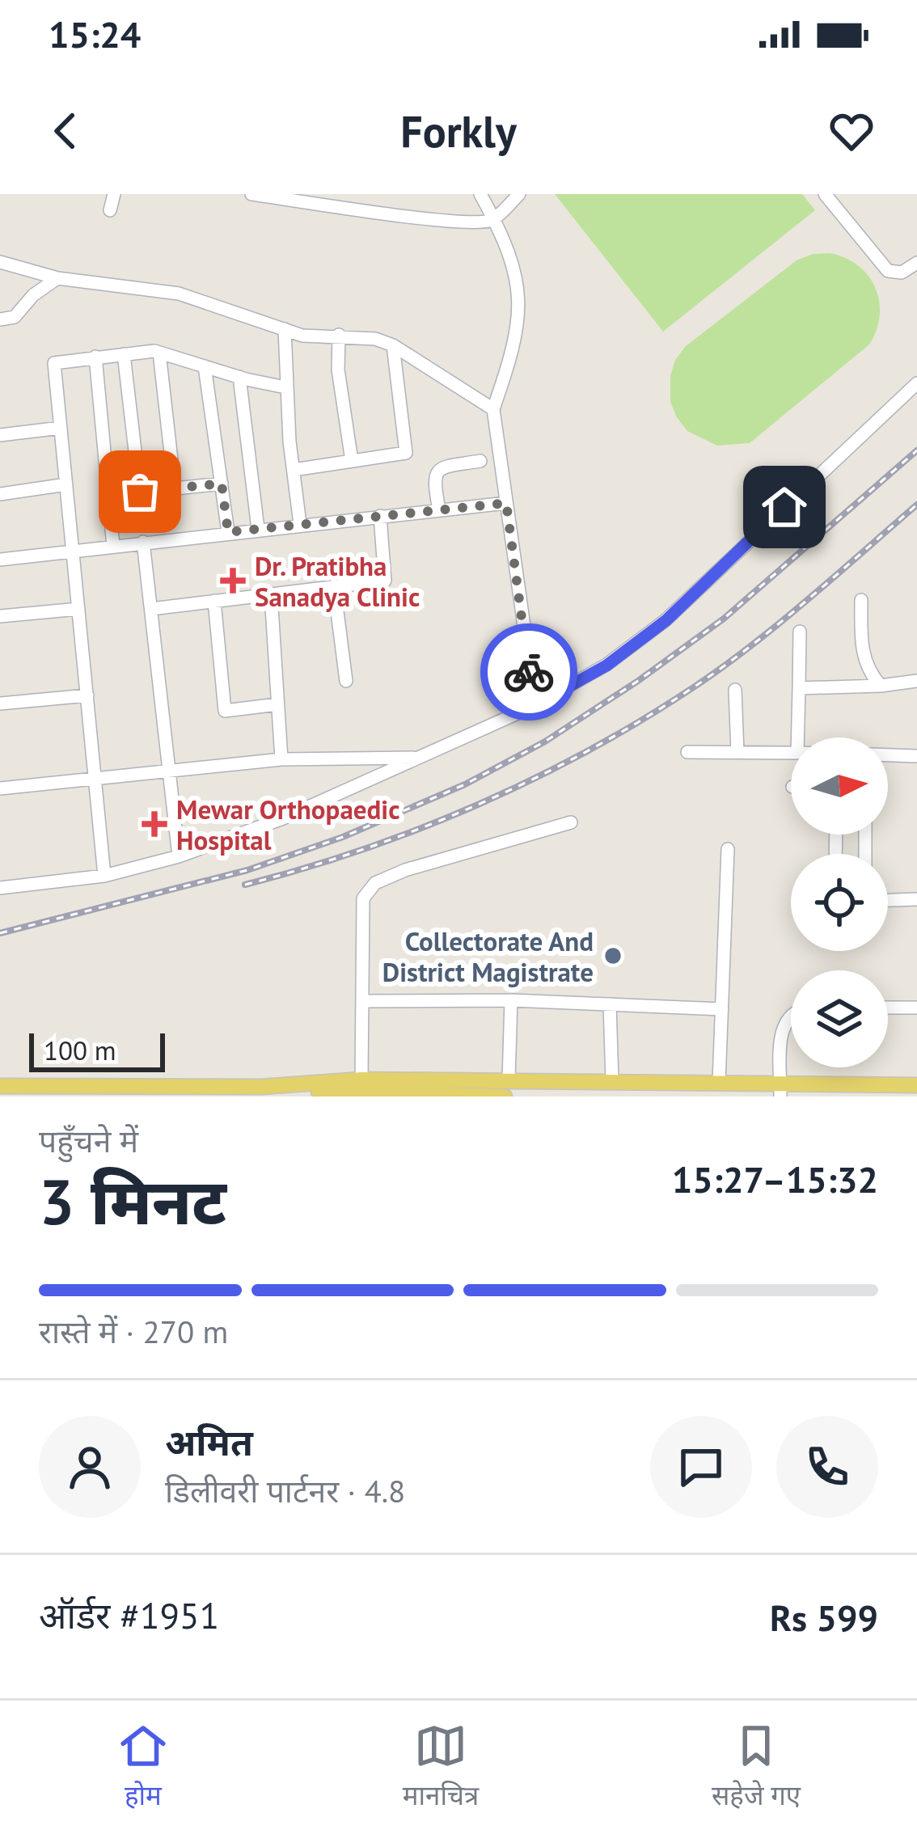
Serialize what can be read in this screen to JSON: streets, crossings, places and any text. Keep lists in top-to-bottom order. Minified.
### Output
{"places":{"health":["Dr. Pratibha Sanadya Clinic","Mewar Orthopaedic Hospital"],"other":["Collectorate And District Magistrate"]},"scale_bar":"100 m","north":"right","page":{"status":"15:24","header":"Forkly","scale":"100 m","heading":["3 मिनट","पहुँचने में","15:27–15:32"],"panel":["अमित","डिलीवरी पार्टनर · 4.8","ऑर्डर #1951","Rs 599"],"bar":"रास्ते में · 270 m","tabs":["होम","मानचित्र","सहेजे गए"]}}
